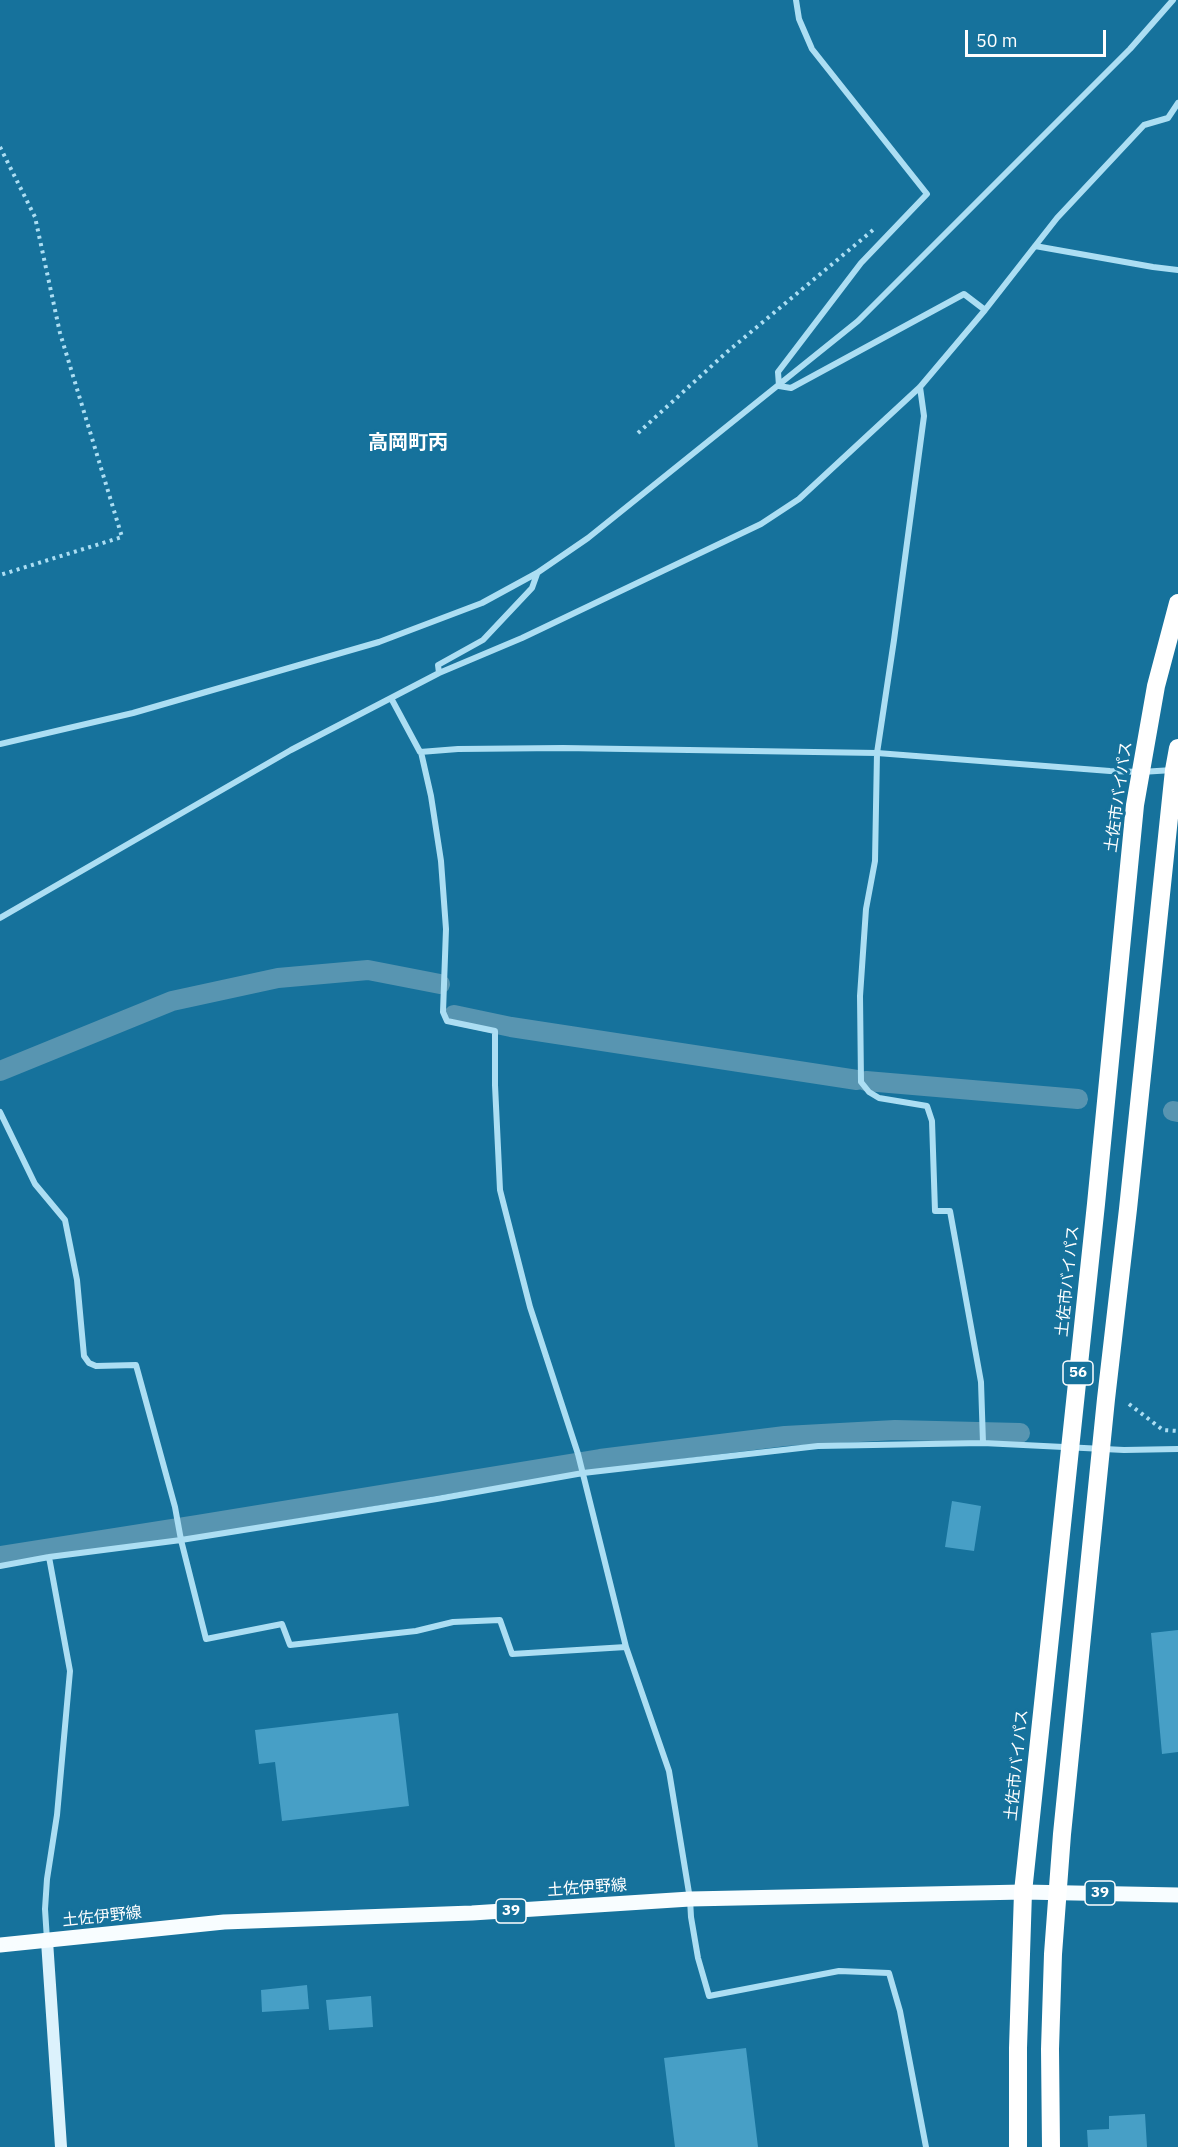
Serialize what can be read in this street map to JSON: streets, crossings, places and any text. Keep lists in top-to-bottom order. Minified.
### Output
{"streets":{"highway":["土佐市バイパス","56"],"main road":["土佐伊野線","39"]},"crossings":[["土佐市バイパス","土佐伊野線"],["56","土佐伊野線"]],"districts":["高岡町丙"],"scale_bar":"50 m"}
